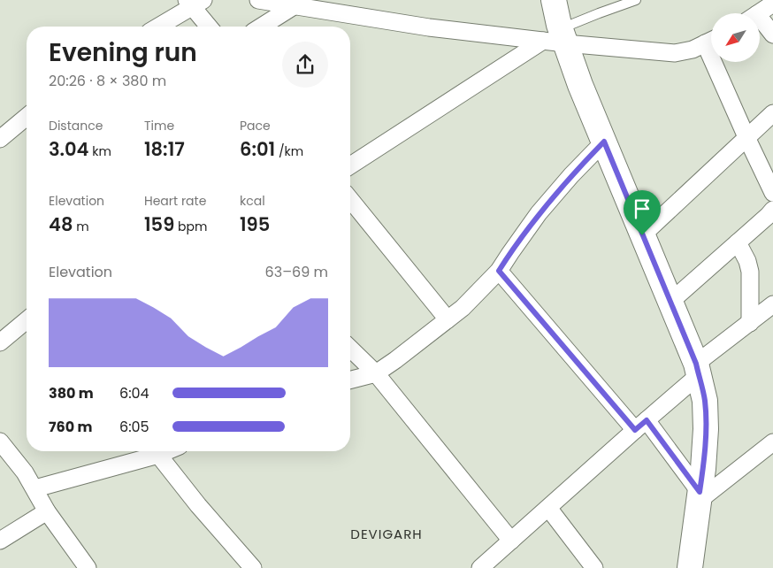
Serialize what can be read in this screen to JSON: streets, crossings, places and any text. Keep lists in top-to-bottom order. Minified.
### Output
{"districts":["DEVIGARH"],"north":"bottom left","page":{"heading":["Evening run","20:26 · 8 × 380 m"],"stats":[["Distance","3.04 km"],["Time","18:17"],["Pace","6:01 /km"],["Elevation","48 m"],["Heart rate","159 bpm"],["kcal","195"]],"chart":["Elevation","63–69 m"],"list":[{"name":"380 m","note":"6:04"},{"name":"760 m","note":"6:05"}]}}
